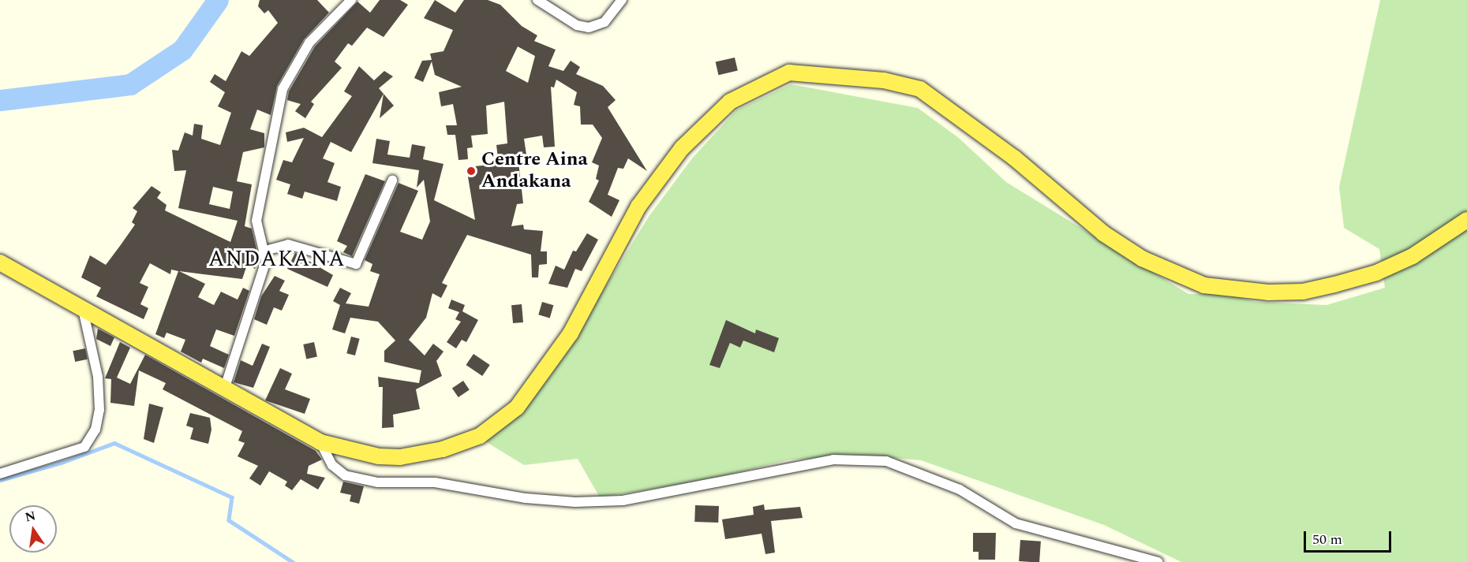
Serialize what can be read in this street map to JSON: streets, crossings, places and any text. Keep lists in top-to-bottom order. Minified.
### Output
{"districts":["ANDAKANA"],"places":["Centre Aina Andakana"],"scale_bar":"50 m","north":"top"}
